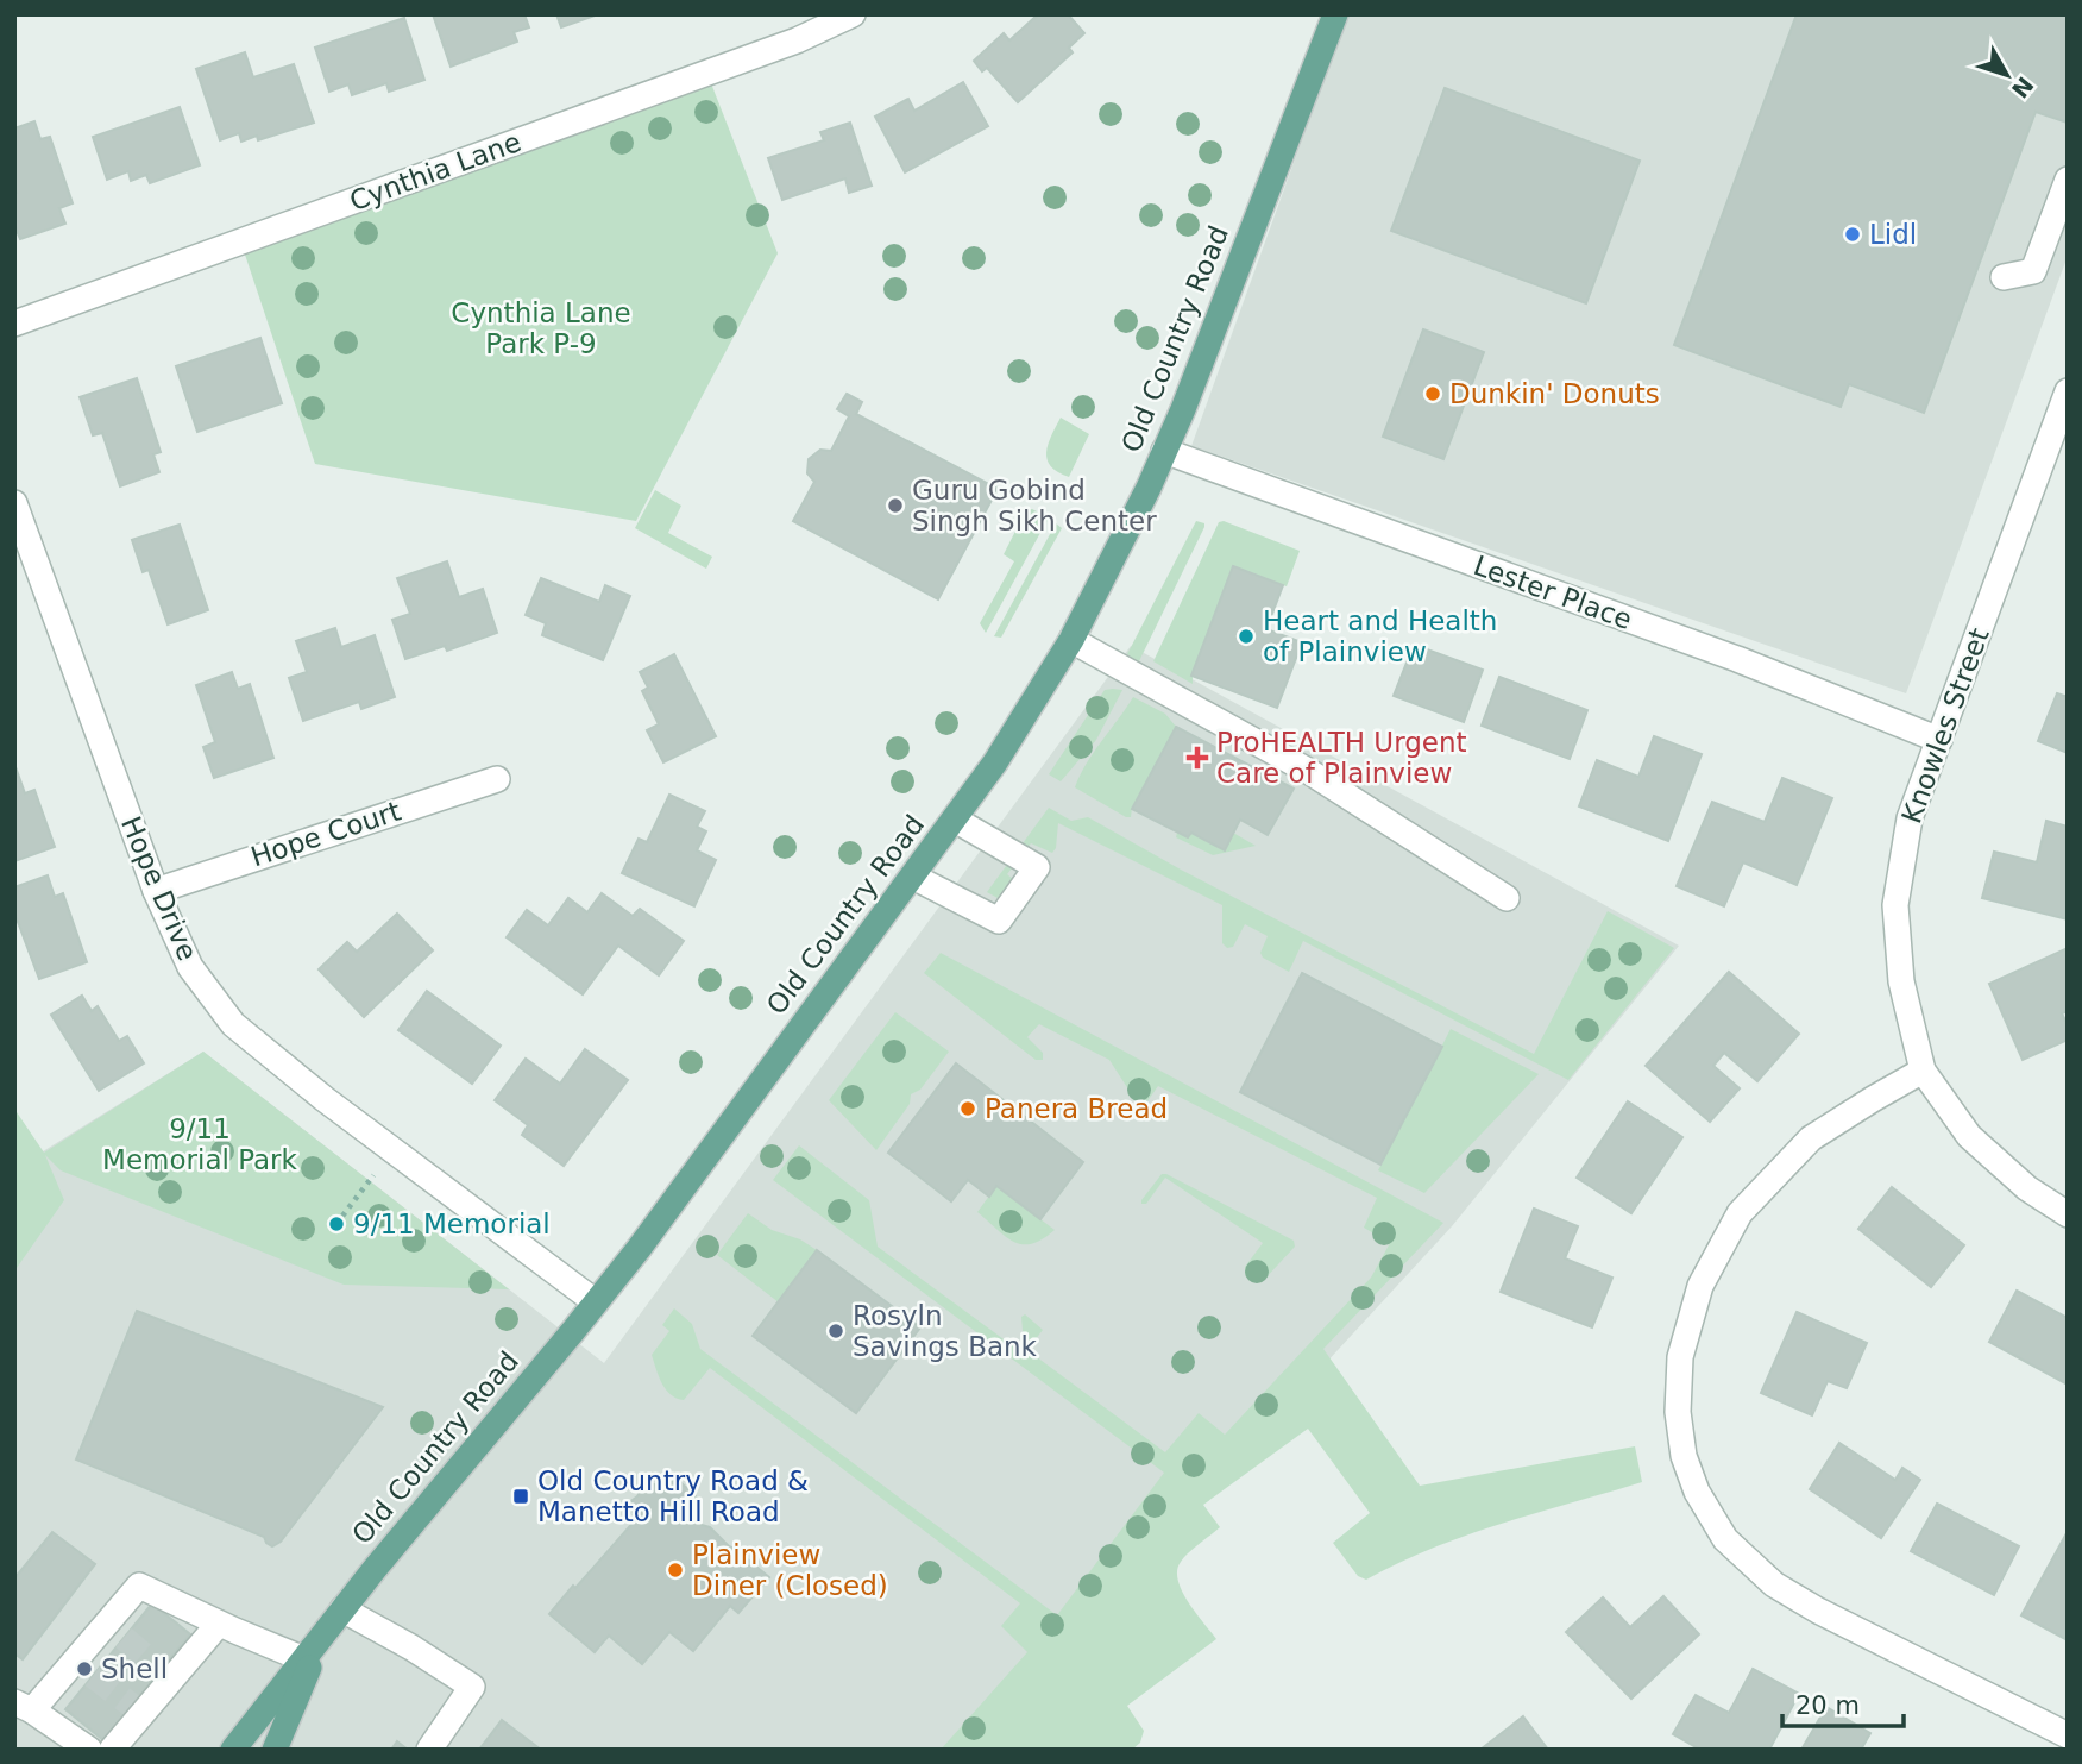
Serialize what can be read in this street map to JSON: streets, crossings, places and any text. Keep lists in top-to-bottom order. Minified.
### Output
{"streets":{"main road":["Old Country Road"],"street":["Cynthia Lane","Lester Place","Knowles Street","Hope Court","Hope Drive"]},"crossings":[["Old Country Road","Lester Place"],["Old Country Road","Hope Drive"],["Lester Place","Knowles Street"],["Hope Court","Hope Drive"]],"parks":["Cynthia Lane Park P-9","9/11 Memorial Park"],"places":{"other":["Lidl","Dunkin' Donuts","Guru Gobind Singh Sikh Center","Heart and Health of Plainview","Panera Bread","9/11 Memorial","Rosyln Savings Bank","Plainview Diner (Closed)","Shell"],"health":["ProHEALTH Urgent Care of Plainview"],"transit":["Old Country Road & Manetto Hill Road"]},"scale_bar":"20 m","north":"bottom right"}
